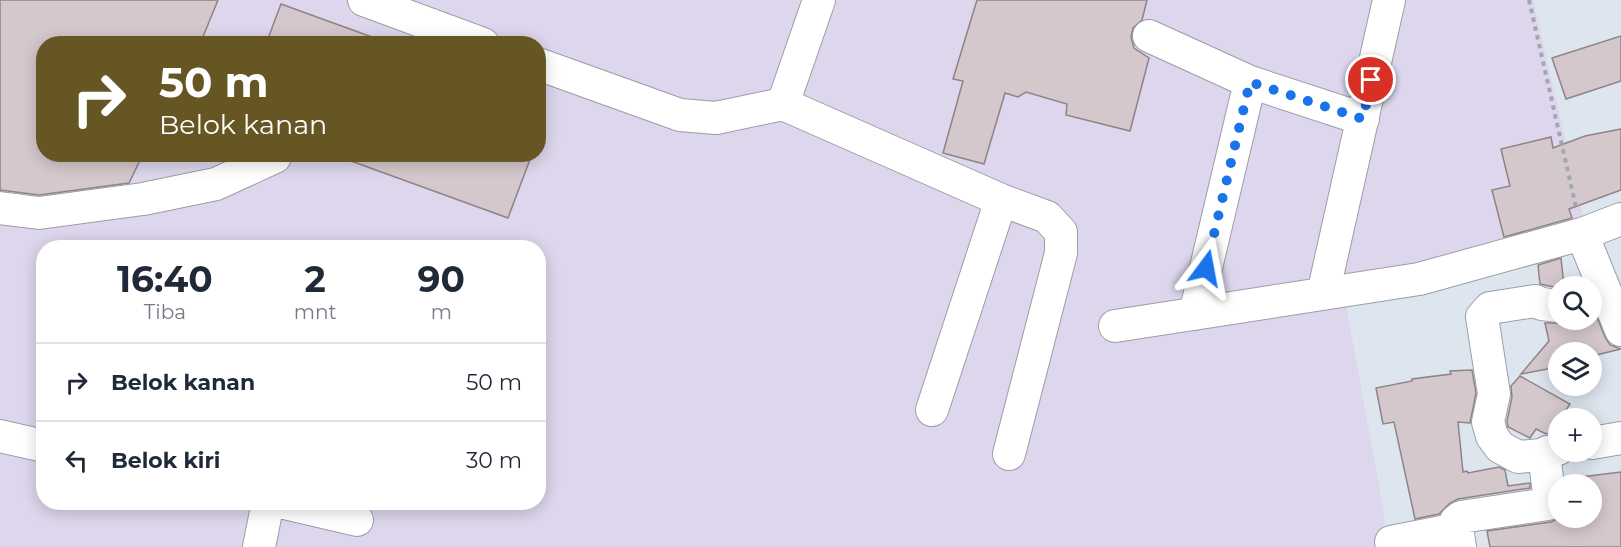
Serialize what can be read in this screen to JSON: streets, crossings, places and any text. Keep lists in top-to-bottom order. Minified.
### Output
{"page":{"turn":["50 m","Belok kanan"],"eta":["16:40","Tiba","2","mnt","90","m"],"map_buttons":["+","−"],"list":[{"name":"Belok kanan","value":"50 m"},{"name":"Belok kiri","value":"30 m"}]}}
